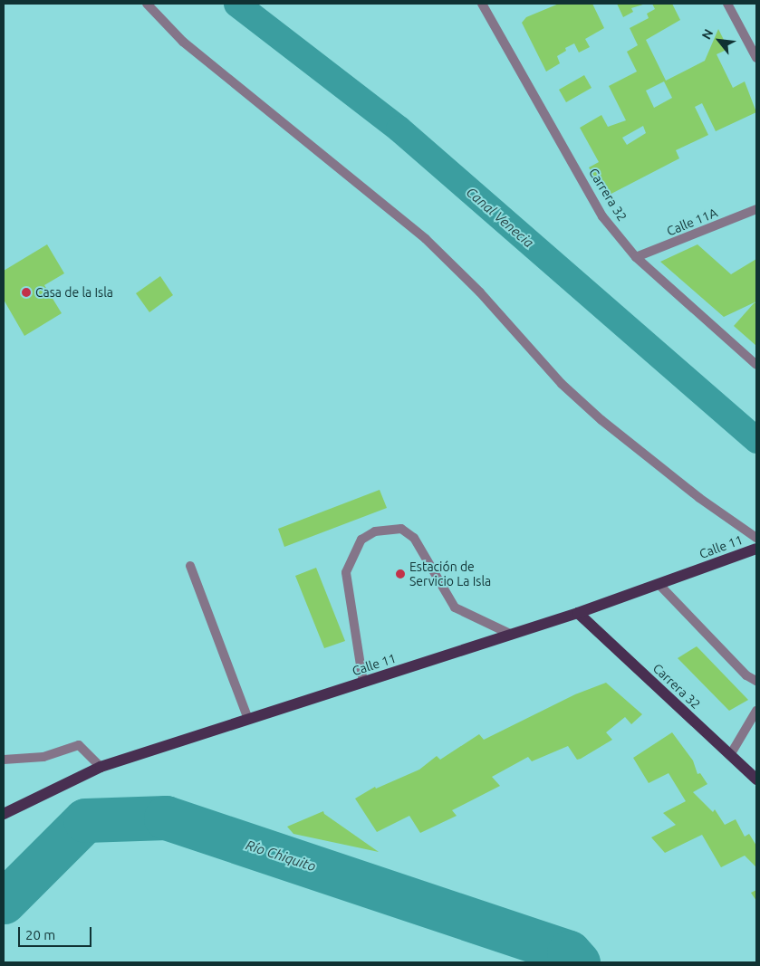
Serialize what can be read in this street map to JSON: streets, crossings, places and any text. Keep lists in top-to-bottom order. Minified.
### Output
{"streets":{"main road":["Carrera 32","Calle 11"],"street":["Calle 11A"]},"crossings":[["Carrera 32","Calle 11A"],["Carrera 32","Calle 11"]],"water":["Canal Venecia","Río Chiquito"],"places":["Casa de la Isla","Estación de Servicio La Isla"],"scale_bar":"20 m","north":"top left"}
